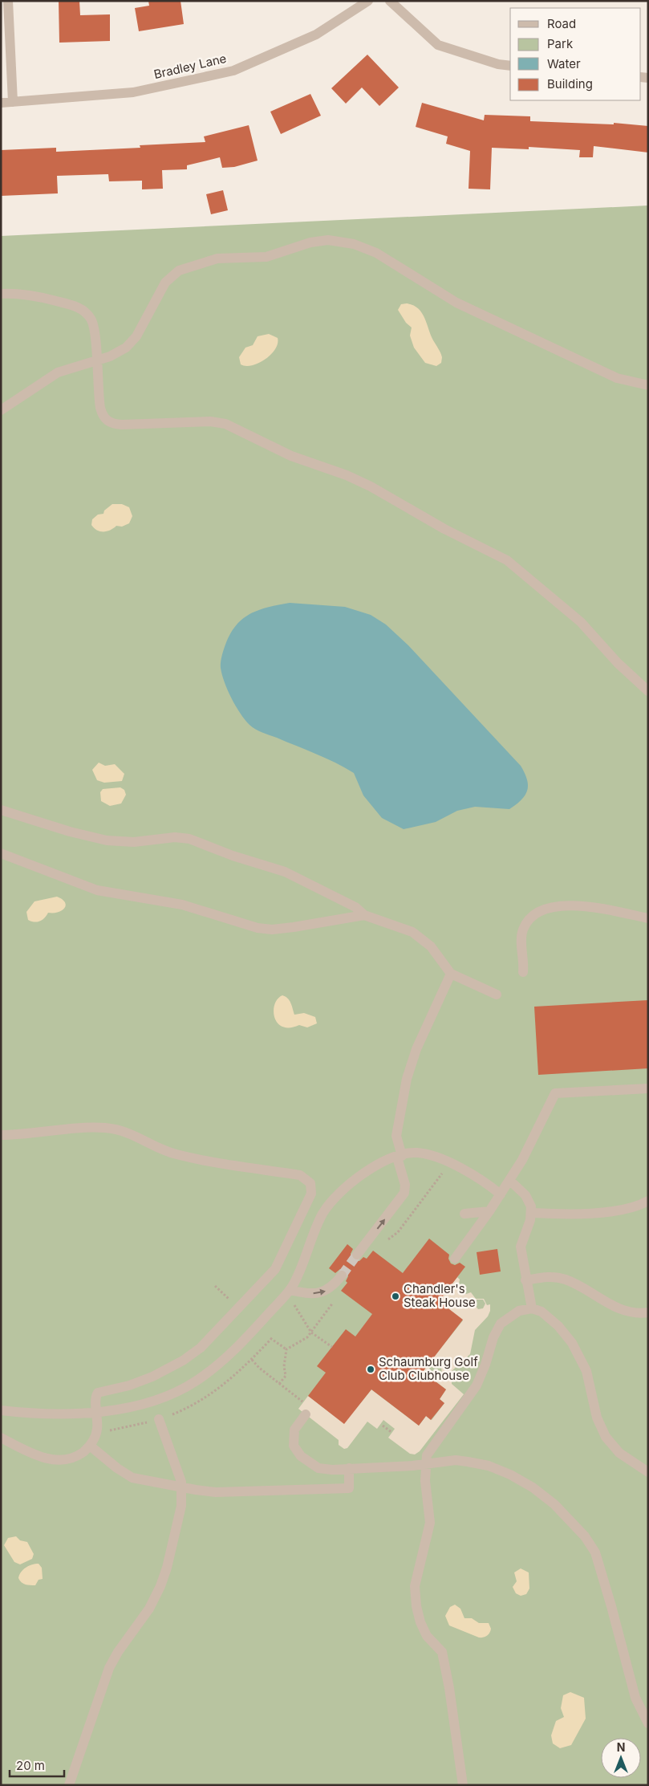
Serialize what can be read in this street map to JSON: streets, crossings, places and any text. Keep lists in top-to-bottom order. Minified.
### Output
{"streets":{"street":["Bradley Lane"]},"places":["Chandler's Steak House","Schaumburg Golf Club Clubhouse"],"legend":["Road","Park","Water","Building"],"scale_bar":"20 m","north":"top"}
